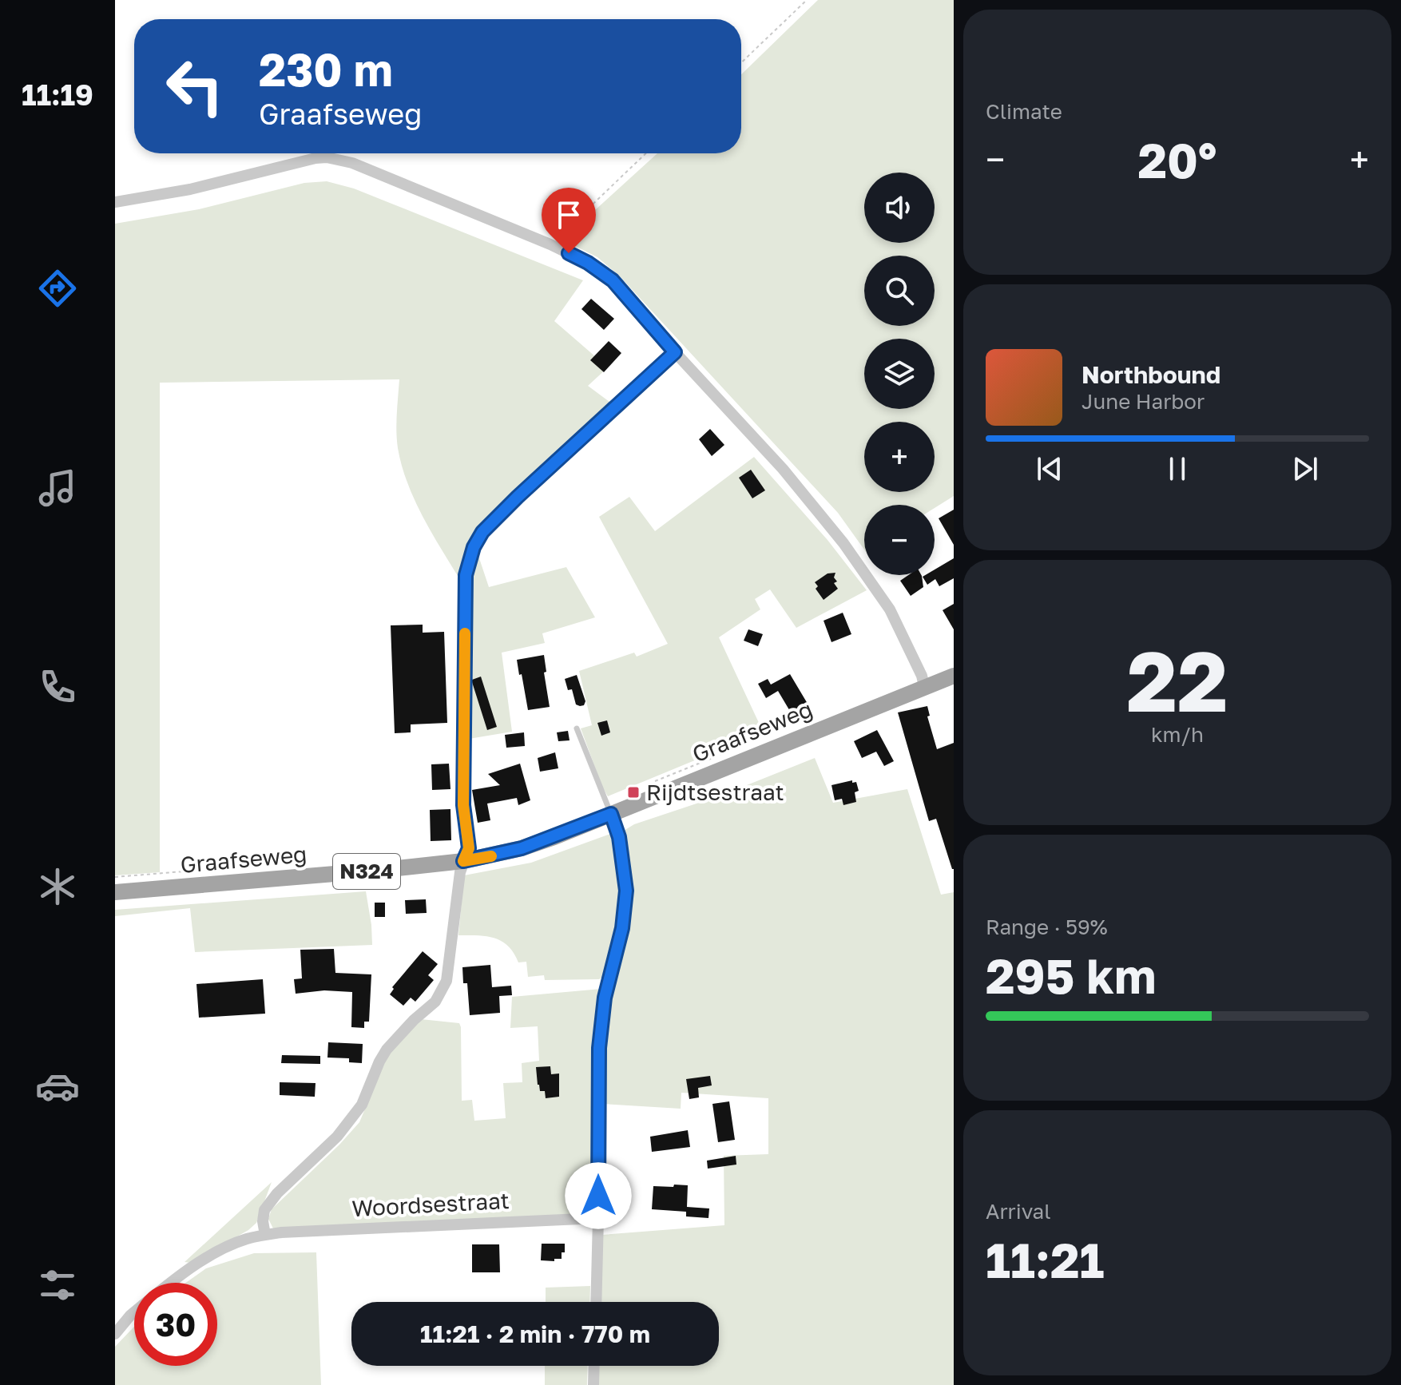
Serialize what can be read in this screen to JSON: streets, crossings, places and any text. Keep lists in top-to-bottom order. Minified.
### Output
{"streets":{"main road":["Graafseweg","N324"],"street":["Woordsestraat"]},"places":{"transit":["Rijdtsestraat"]},"page":{"tabs":"11:19","tile":["Climate",["22","km/h"],["Range · 59%","295 km"],["Arrival","11:21"]],"turn":["230 m","Graafseweg"],"heat":["−","20°","+"],"map_buttons":["+","−"],"song":["Northbound","June Harbor"],"limit":"30","trip":"11:21 · 2 min · 770 m"}}
